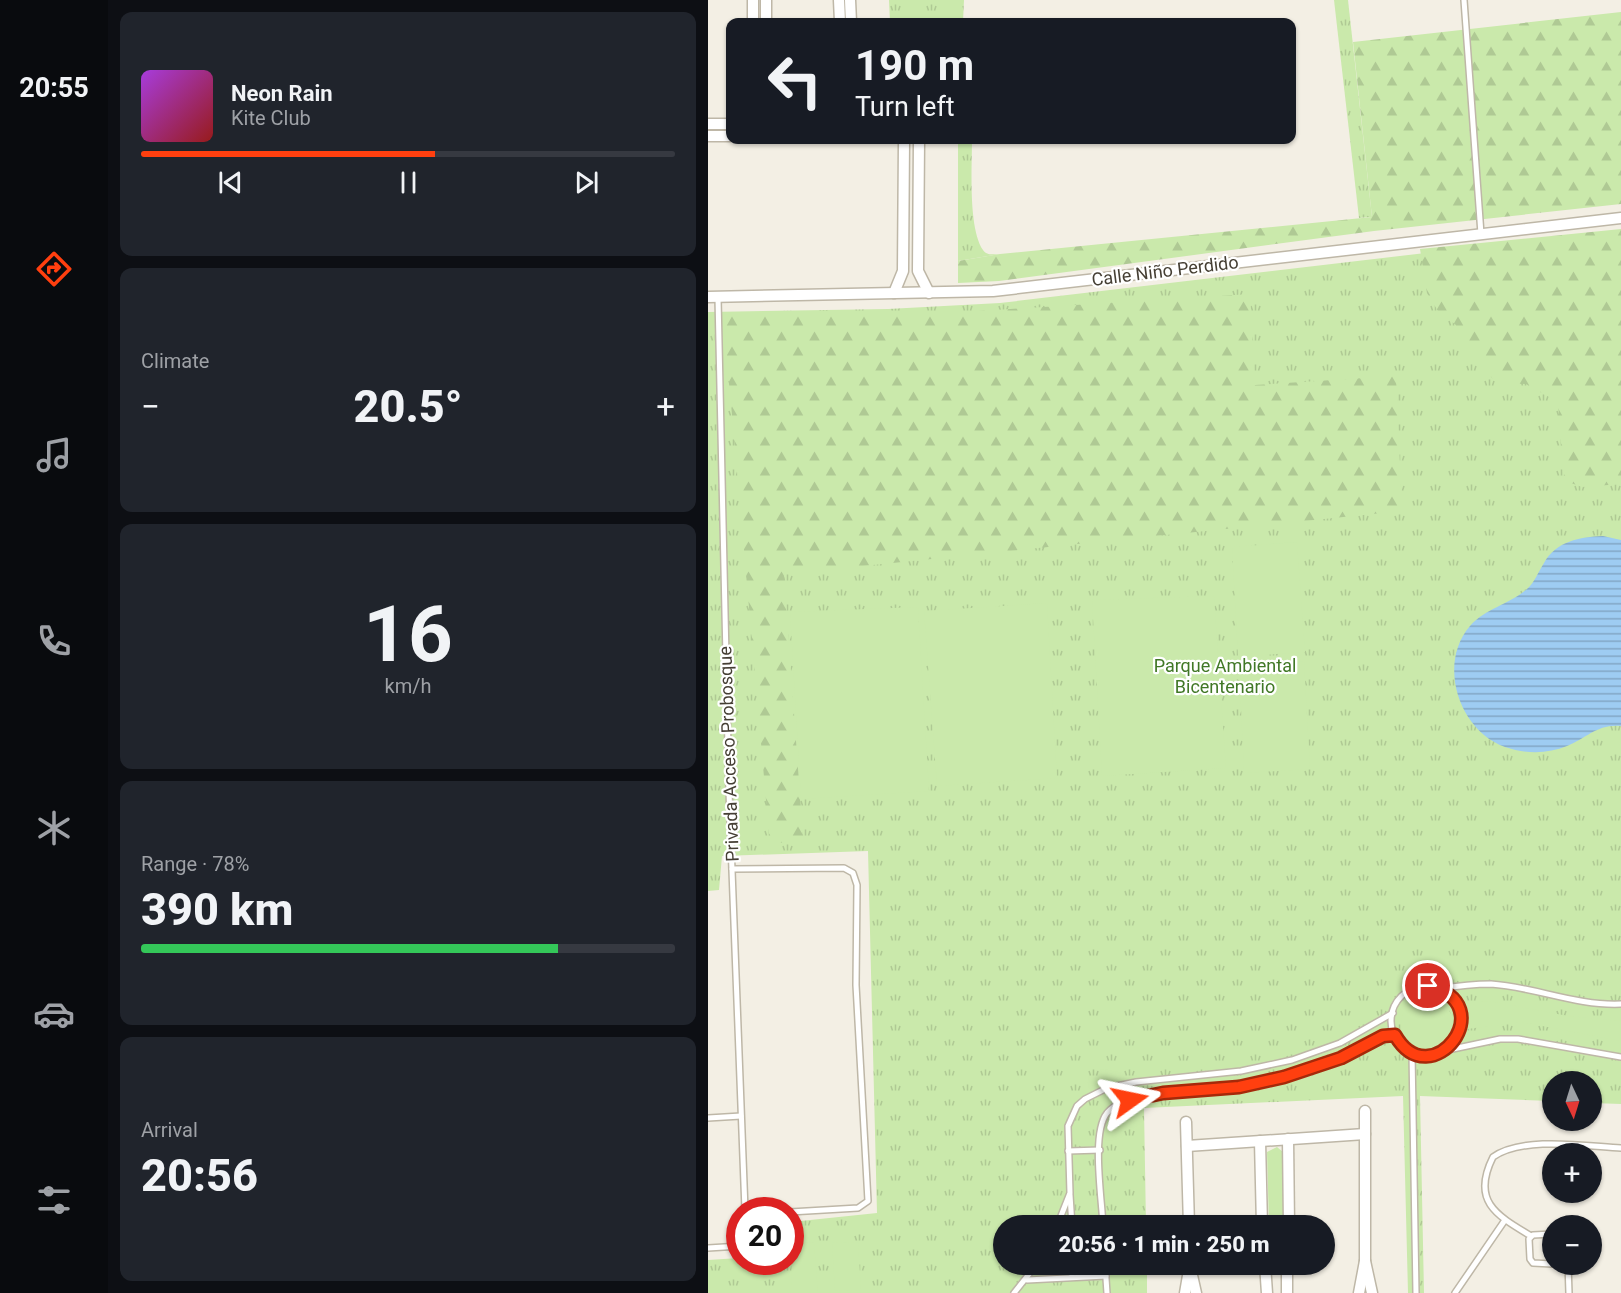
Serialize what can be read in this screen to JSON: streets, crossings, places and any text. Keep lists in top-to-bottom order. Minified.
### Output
{"streets":{"street":["Calle Niño Perdido"],"lane":["Privada Acceso Probosque"]},"crossings":[["Calle Niño Perdido","Privada Acceso Probosque"]],"parks":["Parque Ambiental Bicentenario"],"north":"bottom","page":{"tabs":"20:55","turn":["190 m","Turn left"],"song":["Neon Rain","Kite Club"],"tile":["Climate",["16","km/h"],["Range · 78%","390 km"],["Arrival","20:56"]],"heat":["−","20.5°","+"],"map_buttons":["+","−"],"limit":"20","trip":"20:56 · 1 min · 250 m"}}
